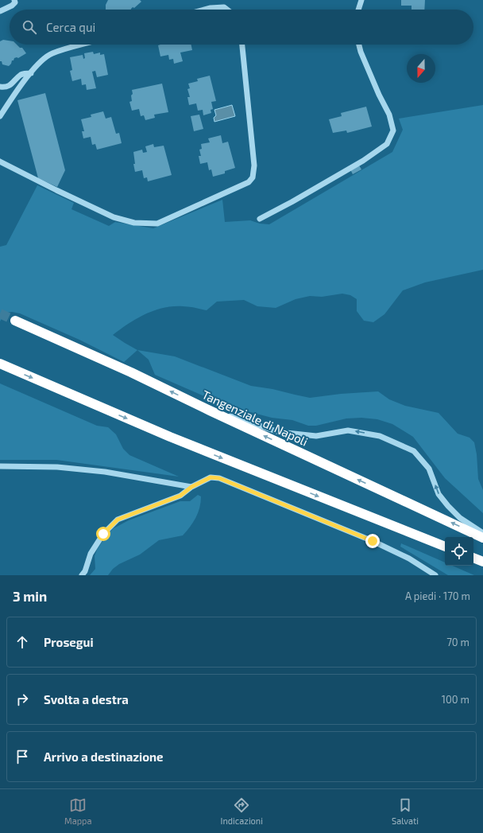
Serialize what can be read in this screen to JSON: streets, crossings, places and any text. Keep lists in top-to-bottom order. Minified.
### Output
{"streets":{"highway":["Tangenziale di Napoli"]},"north":"bottom","page":{"search":"Cerca qui","heading":["3 min","A piedi · 170 m"],"list":[["Prosegui","70 m"],["Svolta a destra","100 m"],"Arrivo a destinazione"],"nav":["Mappa","Indicazioni","Salvati"]}}
